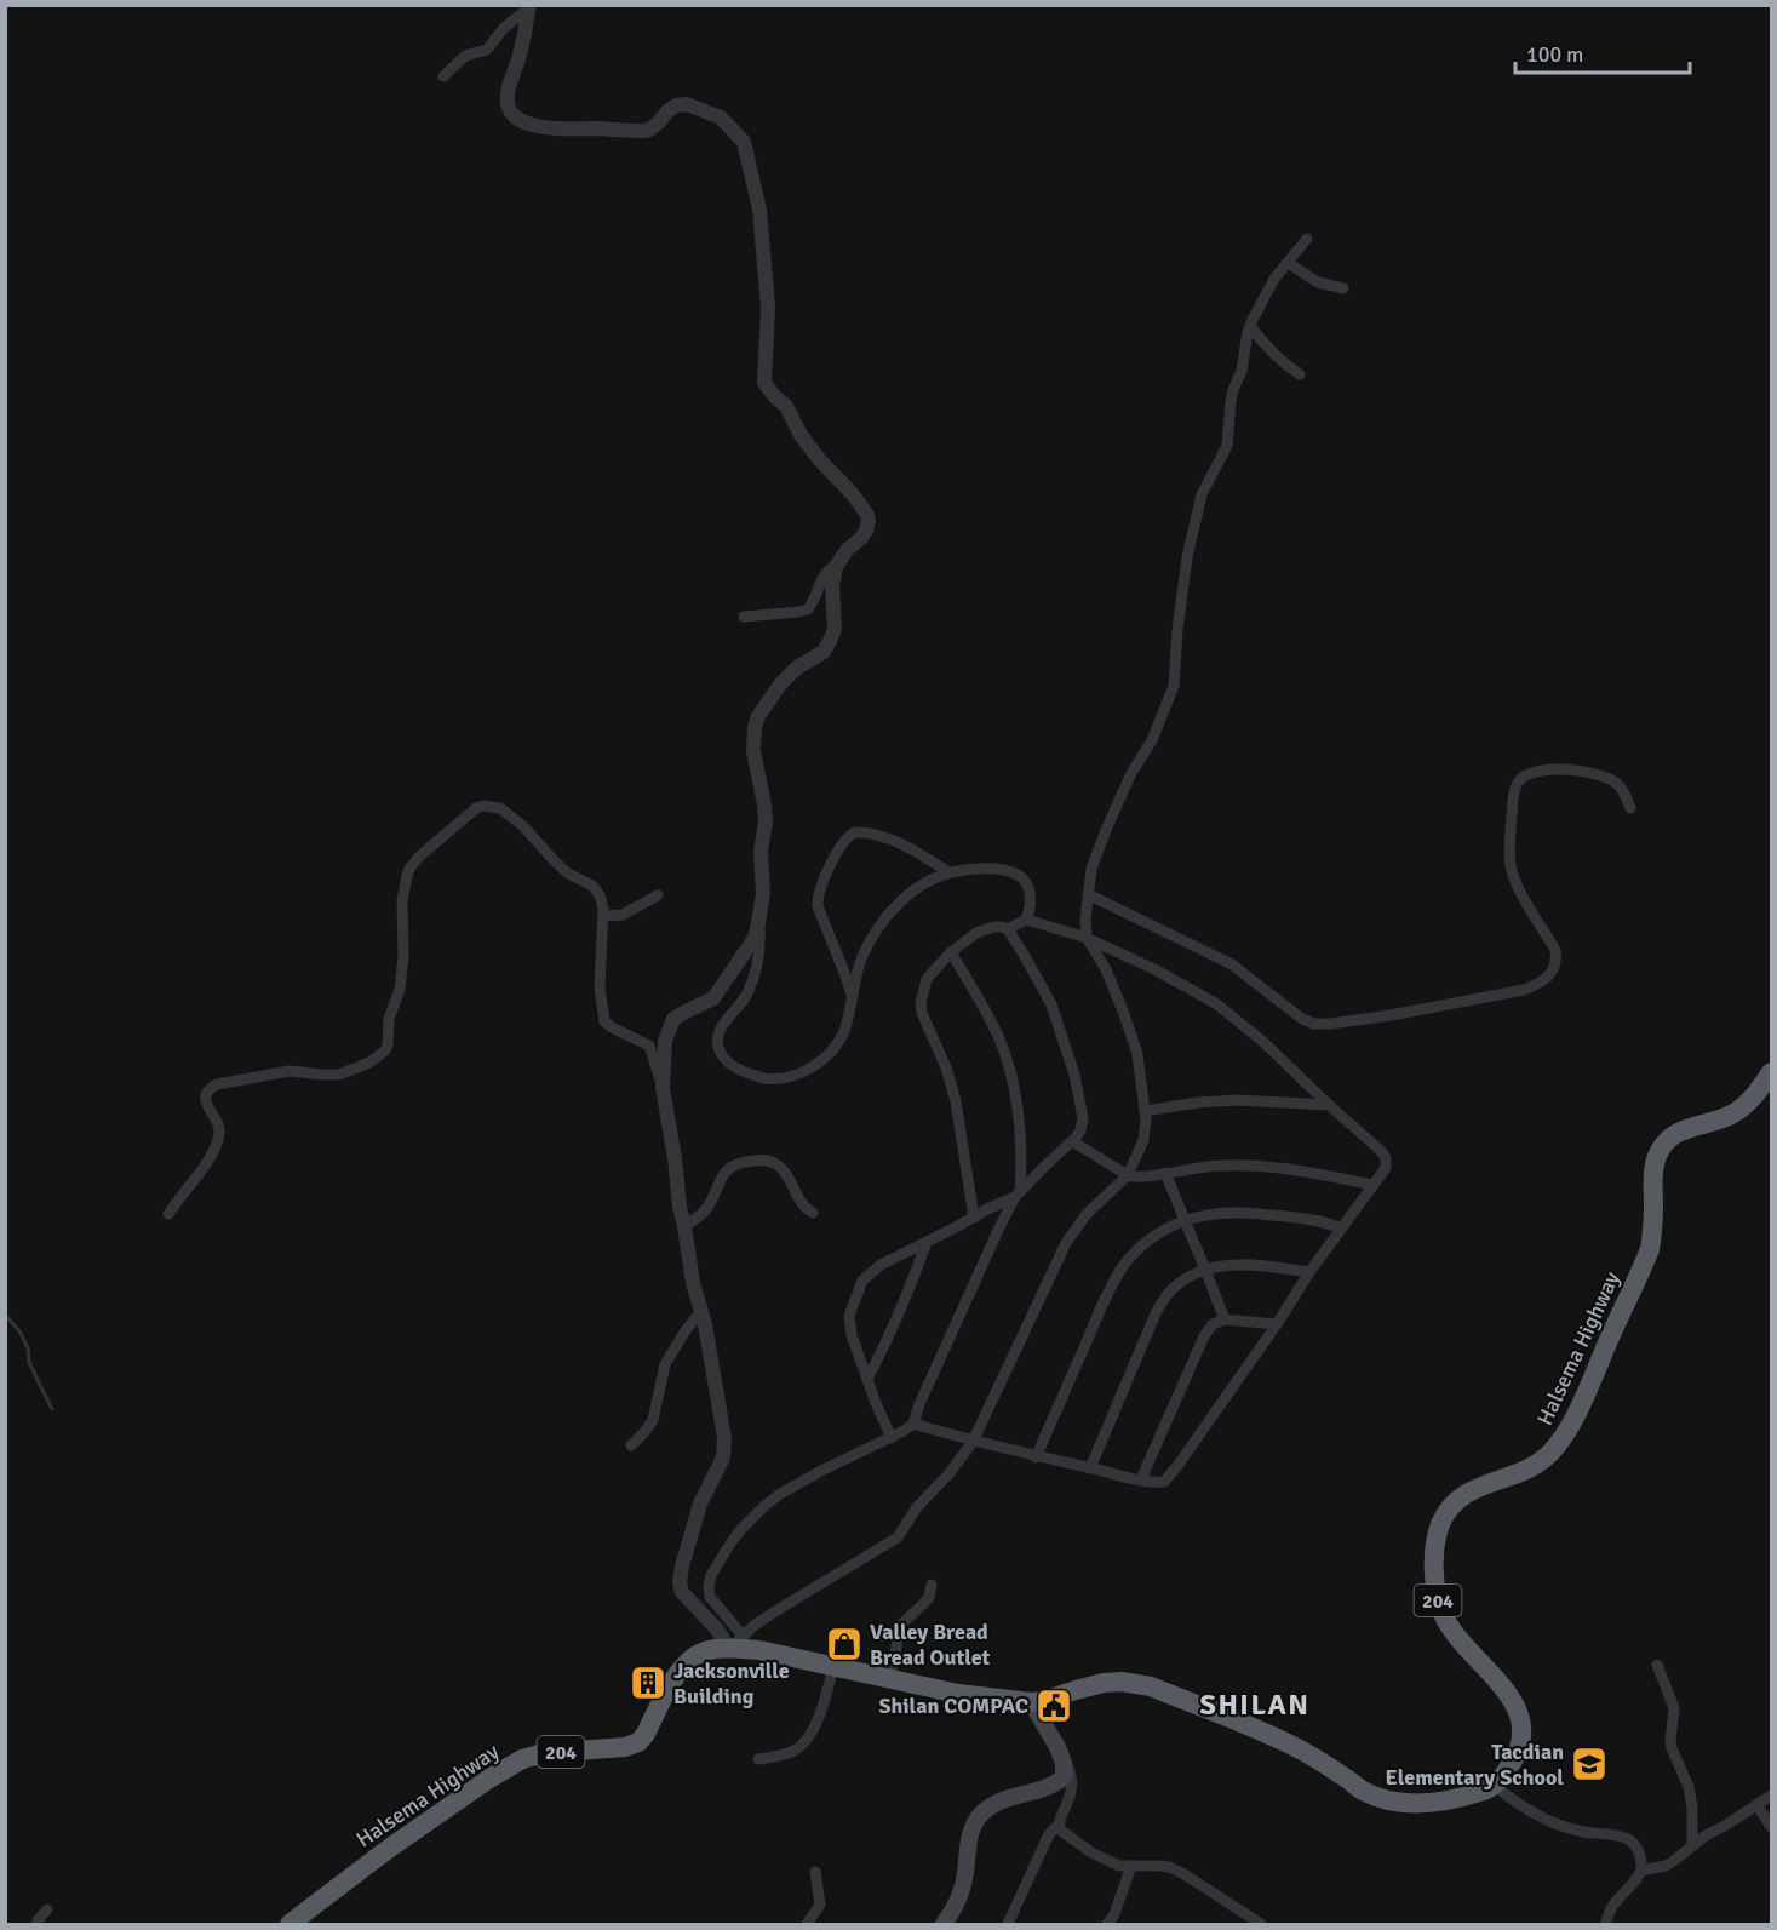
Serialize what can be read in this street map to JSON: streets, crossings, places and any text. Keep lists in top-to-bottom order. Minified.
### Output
{"streets":{"highway":["Halsema Highway","204"]},"districts":["SHILAN"],"places":{"shop":["Valley Bread Bread Outlet"],"building":["Jacksonville Building"],"public building":["Shilan COMPAC"],"school or university":["Tacdian Elementary School"]},"scale_bar":"100 m"}
